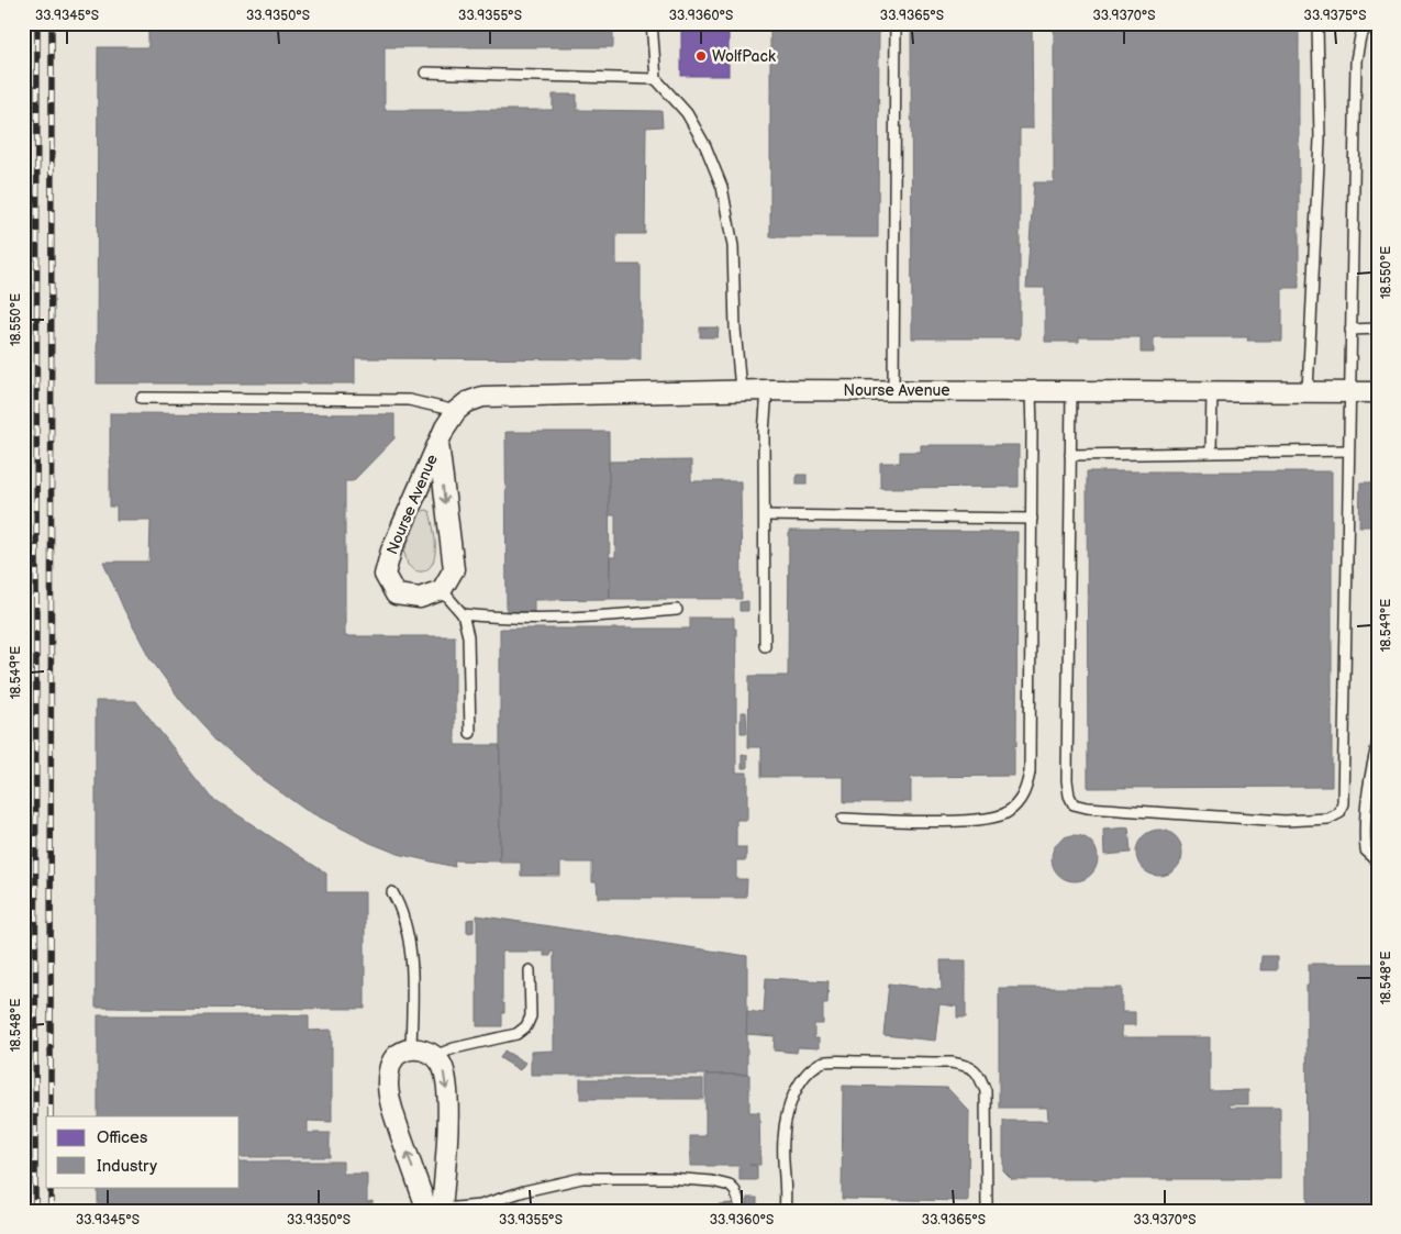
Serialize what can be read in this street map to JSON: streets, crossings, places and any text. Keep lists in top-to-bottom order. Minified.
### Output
{"streets":{"street":["Nourse Avenue"]},"places":["WolfPack"],"legend":["Offices","Industry"],"coordinates":["33.9345°S","33.9350°S","33.9355°S","33.9360°S","33.9365°S","33.9370°S","33.9375°S","18.550°E","18.549°E","18.548°E"]}
